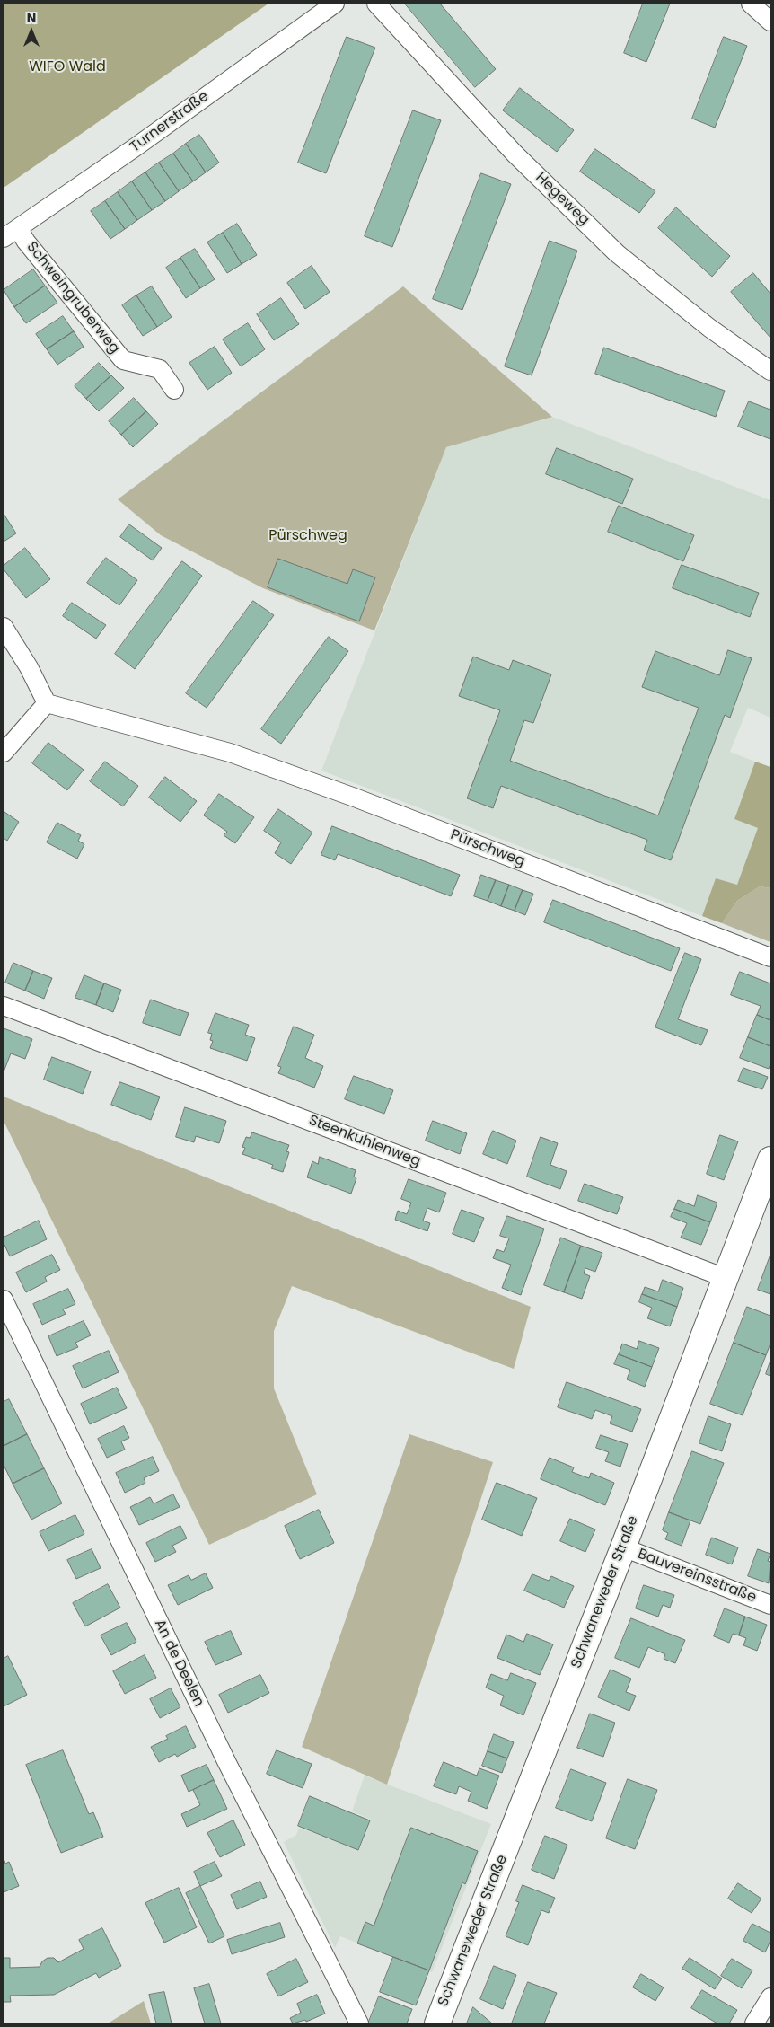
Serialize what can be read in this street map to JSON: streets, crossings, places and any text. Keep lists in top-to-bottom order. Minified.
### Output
{"streets":{"main road":["Schwaneweder Straße"],"street":["Turnerstraße","Hegeweg","Schweingruberweg","Pürschweg","Steenkuhlenweg","Bauvereinsstraße","An de Deelen"]},"crossings":[["Turnerstraße","Schweingruberweg"],["Steenkuhlenweg","Schwaneweder Straße"],["Bauvereinsstraße","Schwaneweder Straße"]],"parks":["WIFO Wald","Pürschweg"],"north":"top"}
